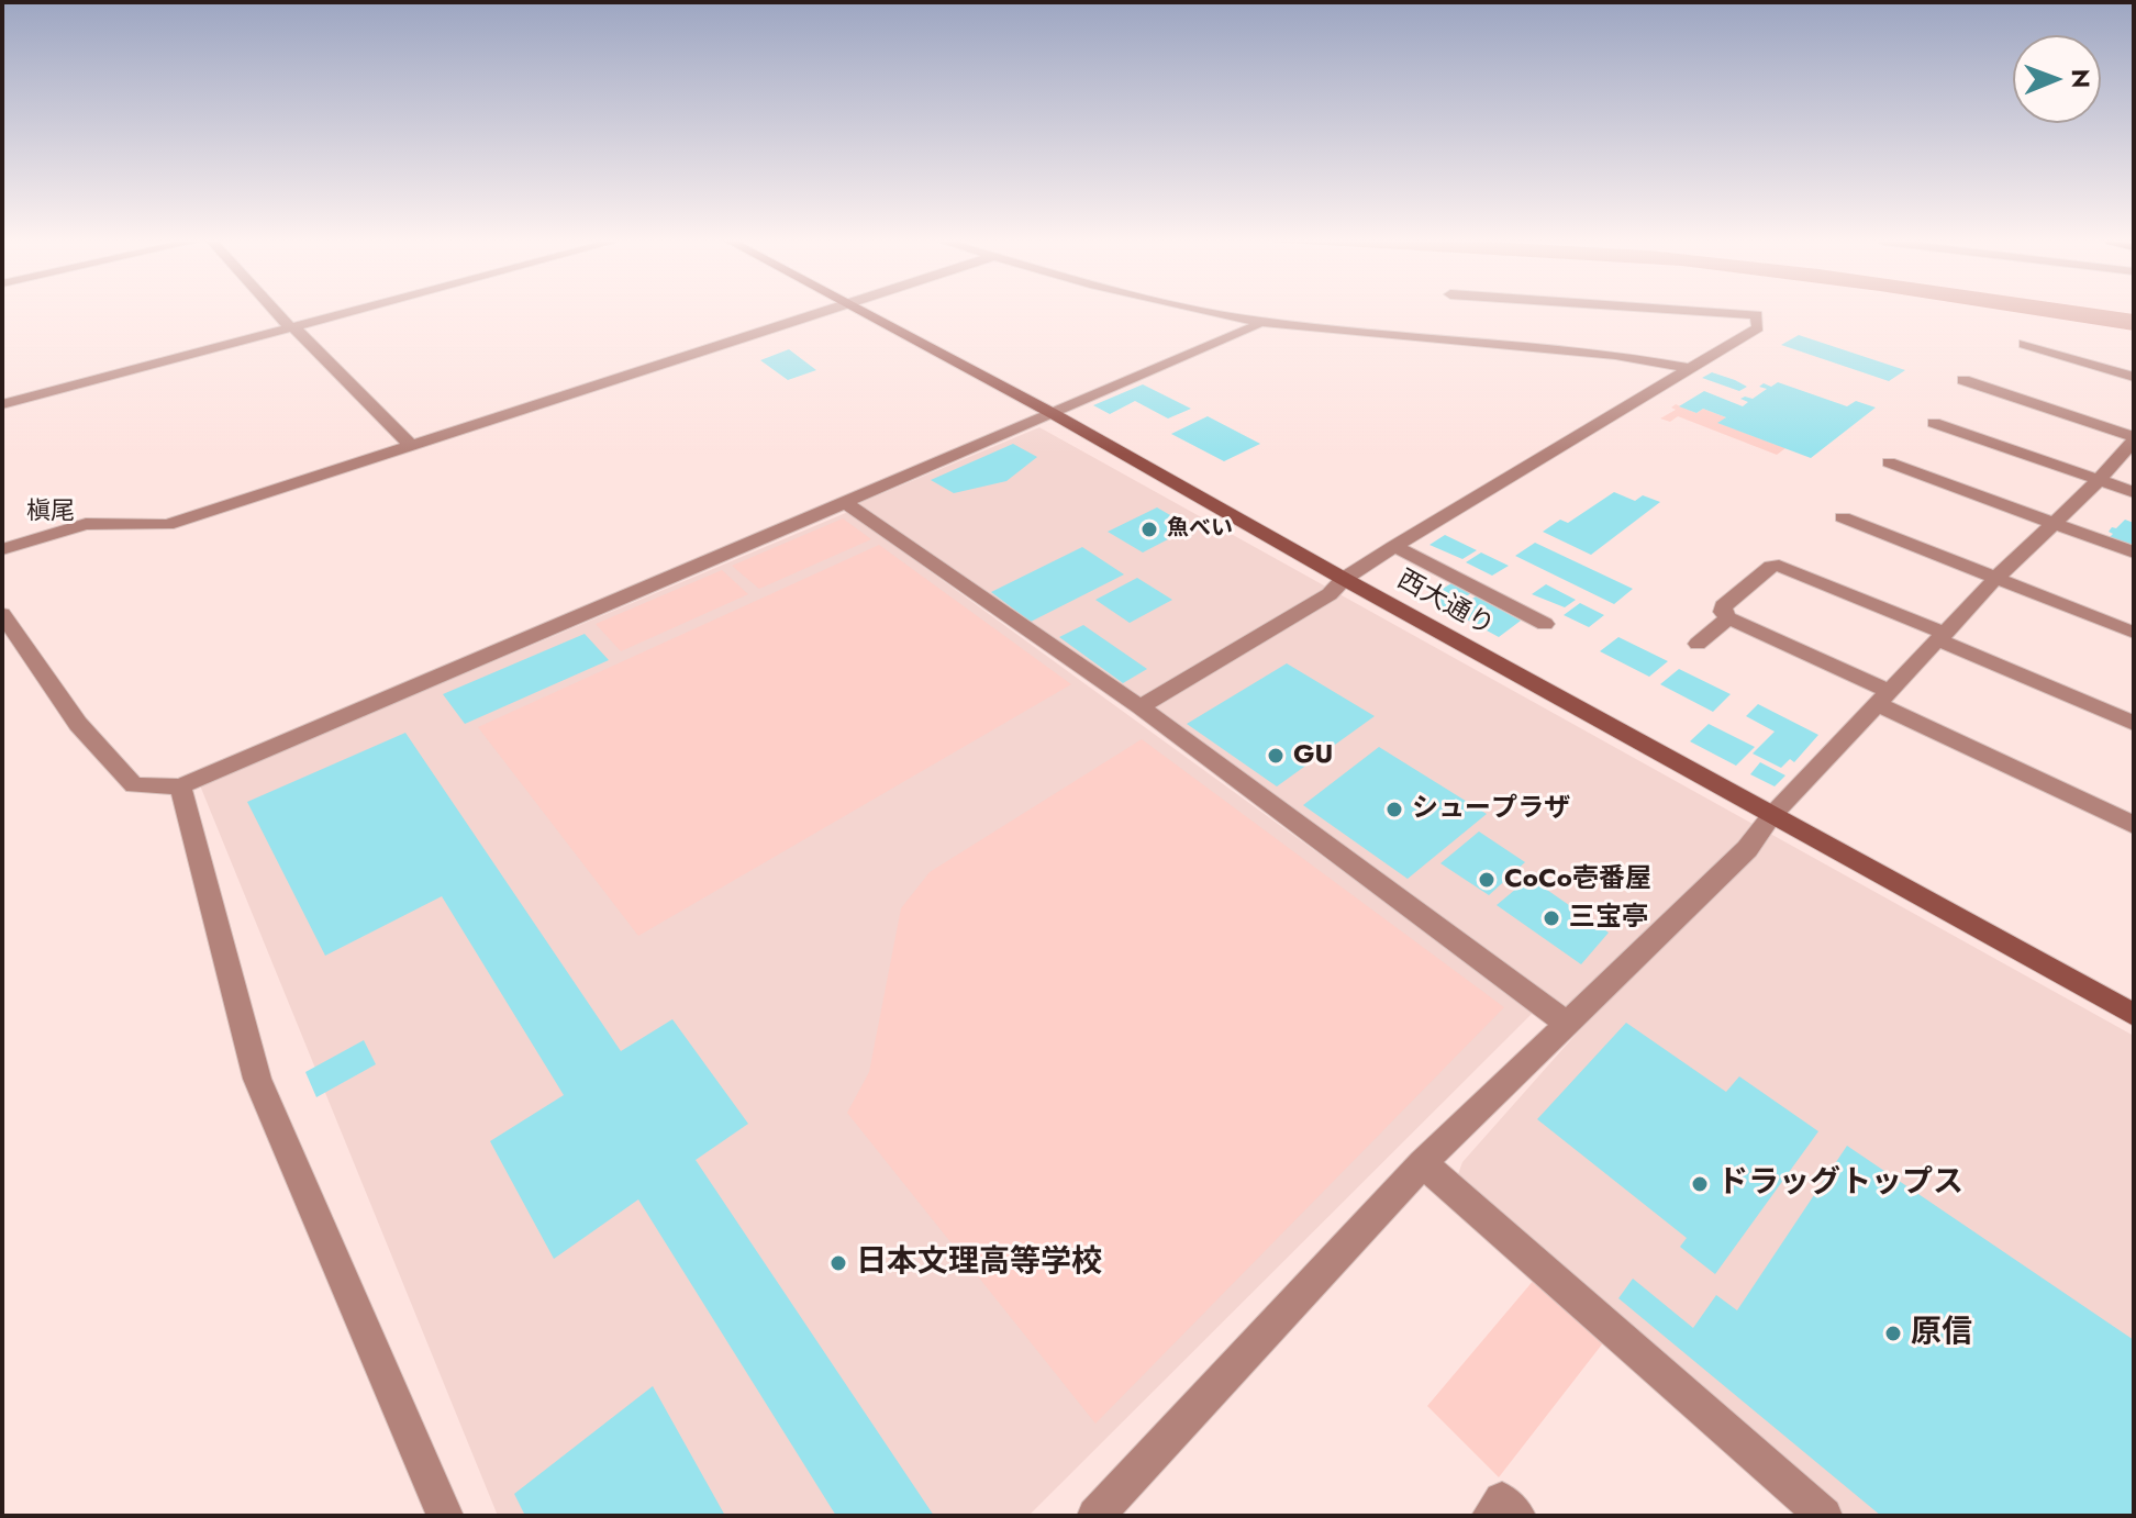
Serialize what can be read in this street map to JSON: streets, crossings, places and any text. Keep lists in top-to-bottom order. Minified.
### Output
{"streets":{"street":["西大通り"]},"districts":["槇尾"],"places":["魚べい","GU","シュープラザ","CoCo壱番屋","三宝亭","ドラッグトップス","日本文理高等学校","原信"],"north":"right"}
